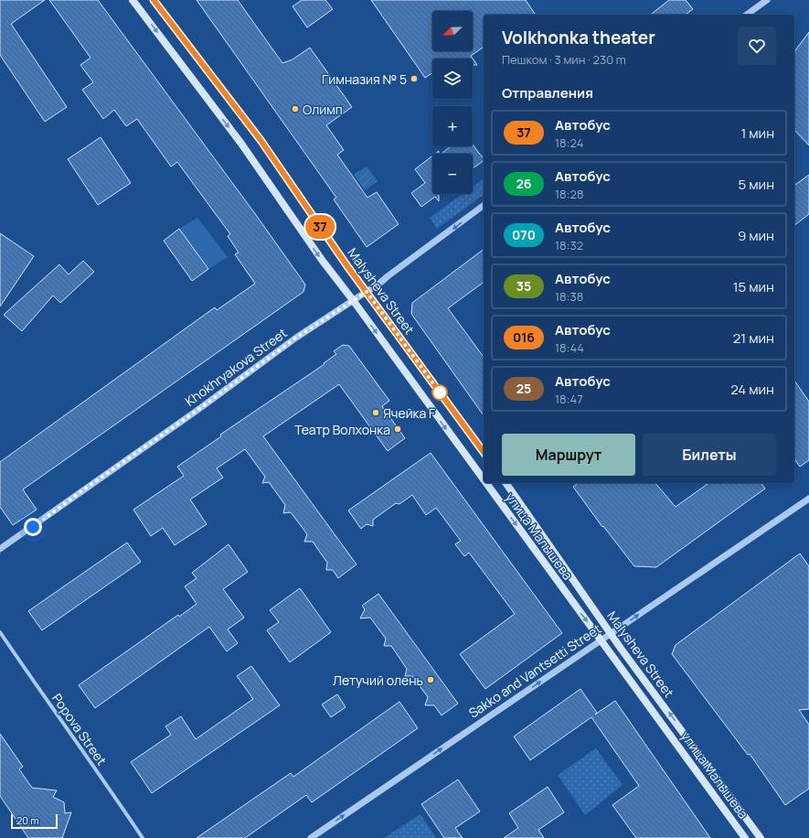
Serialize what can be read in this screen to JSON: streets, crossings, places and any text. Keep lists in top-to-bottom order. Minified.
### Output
{"streets":{"main road":["Malysheva Street","улица Малышева"],"street":["Khokhryakova Street","Sakko and Vantsetti Street","Popova Street"]},"crossings":[["Malysheva Street","Khokhryakova Street"],["Malysheva Street","Sakko and Vantsetti Street"],["Khokhryakova Street","улица Малышева"],["улица Малышева","Sakko and Vantsetti Street"]],"one_way":["улица Малышева","Sakko and Vantsetti Street"],"places":["Гимназия № 5","Олимп","Ячейка F","Театр Волхонка","Летучий олень"],"lines":["bus line 37"],"scale_bar":"20 m","north":"bottom left","page":{"on_map":"37","map_buttons":["+","−"],"heading":[["Volkhonka theater","Пешком · 3 мин · 230 m"],"Отправления"],"list":[{"mark":"37","name":"Автобус","note":"18:24","value":"1 мин"},{"mark":"26","name":"Автобус","note":"18:28","value":"5 мин"},{"mark":"070","name":"Автобус","note":"18:32","value":"9 мин"},{"mark":"35","name":"Автобус","note":"18:38","value":"15 мин"},{"mark":"016","name":"Автобус","note":"18:44","value":"21 мин"},{"mark":"25","name":"Автобус","note":"18:47","value":"24 мин"}],"buttons":["Маршрут","Билеты"],"scale":"20 m"}}
